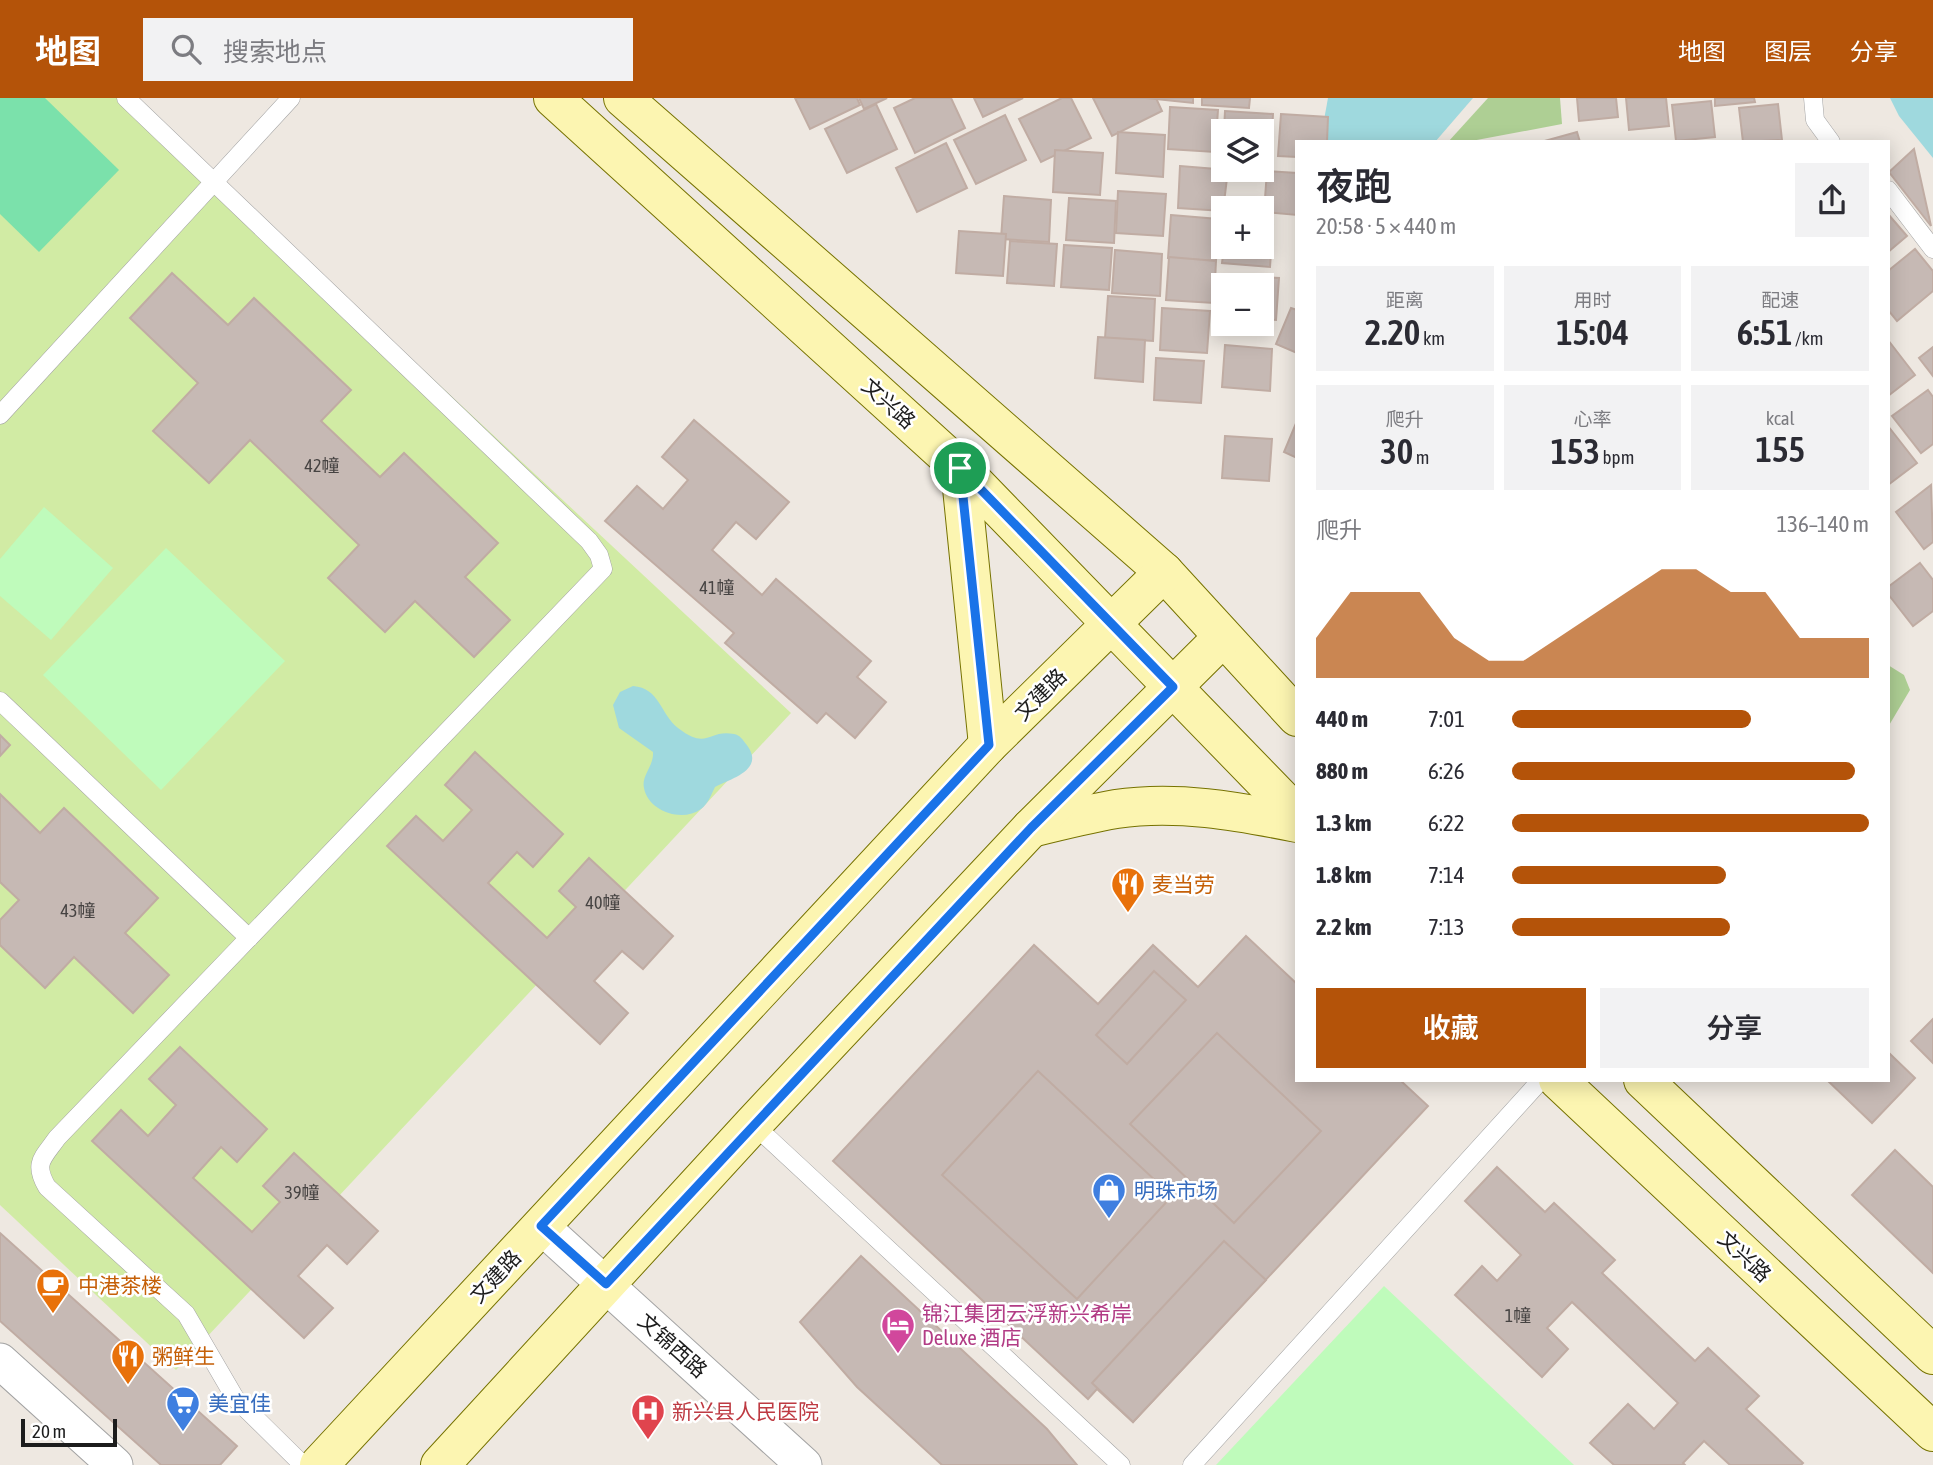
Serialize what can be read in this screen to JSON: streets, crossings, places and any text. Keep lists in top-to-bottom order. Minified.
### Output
{"streets":{"street":["文兴路","文建路","文锦西路"]},"crossings":[["文兴路","文建路"],["文建路","文锦西路"]],"places":{"restaurant":["麦当劳","粥鲜生"],"shop":["明珠市场"],"cafe":["中港茶楼"],"hotel":["锦江集团云浮新兴希岸 Deluxe 酒店"],"supermarket":["美宜佳"],"hospital":["新兴县人民医院"]},"house_numbers":["42幢","41幢","40幢","43幢","39幢","1幢"],"scale_bar":"20 m","page":{"header":"地图","search":"搜索地点","nav":["地图","图层","分享"],"map_buttons":["+","−"],"heading":["夜跑","20:58 · 5 × 440 m"],"stats":[["距离","2.20 km"],["用时","15:04"],["配速","6:51 /km"],["爬升","30 m"],["心率","153 bpm"],["kcal","155"]],"chart":["爬升","136–140 m"],"list":[{"name":"440 m","note":"7:01"},{"name":"880 m","note":"6:26"},{"name":"1.3 km","note":"6:22"},{"name":"1.8 km","note":"7:14"},{"name":"2.2 km","note":"7:13"}],"buttons":["收藏","分享"],"scale":"20 m"}}
